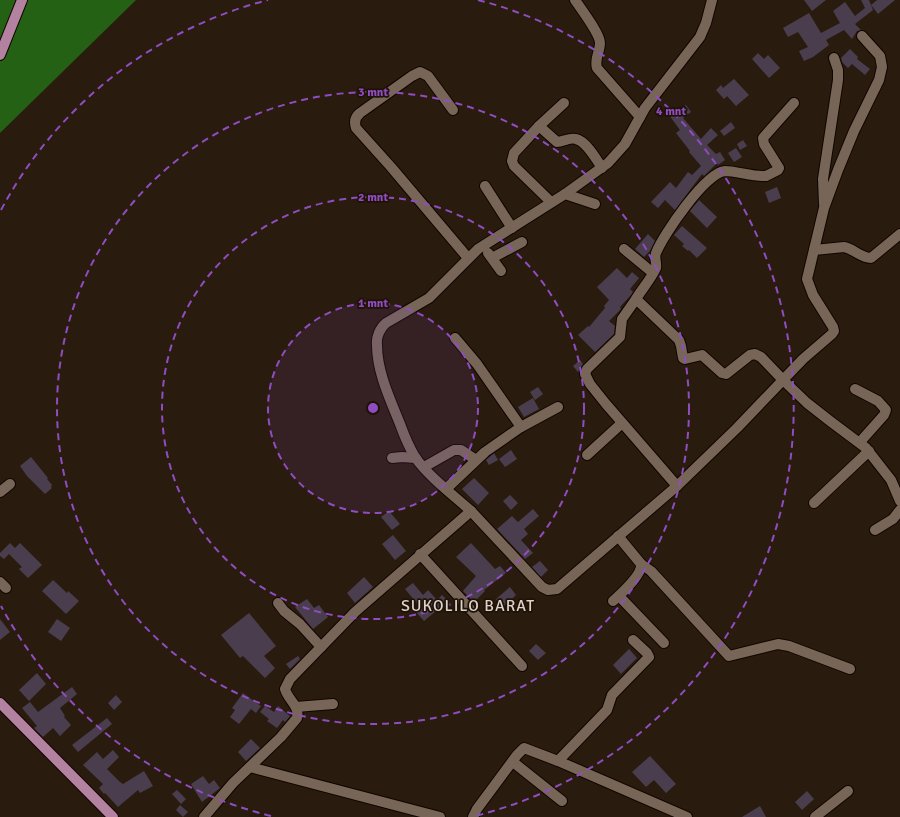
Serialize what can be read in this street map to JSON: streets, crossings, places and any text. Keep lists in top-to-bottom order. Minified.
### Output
{"districts":["SUKOLILO BARAT"],"rings":["3 mnt","4 mnt","2 mnt","1 mnt"]}
